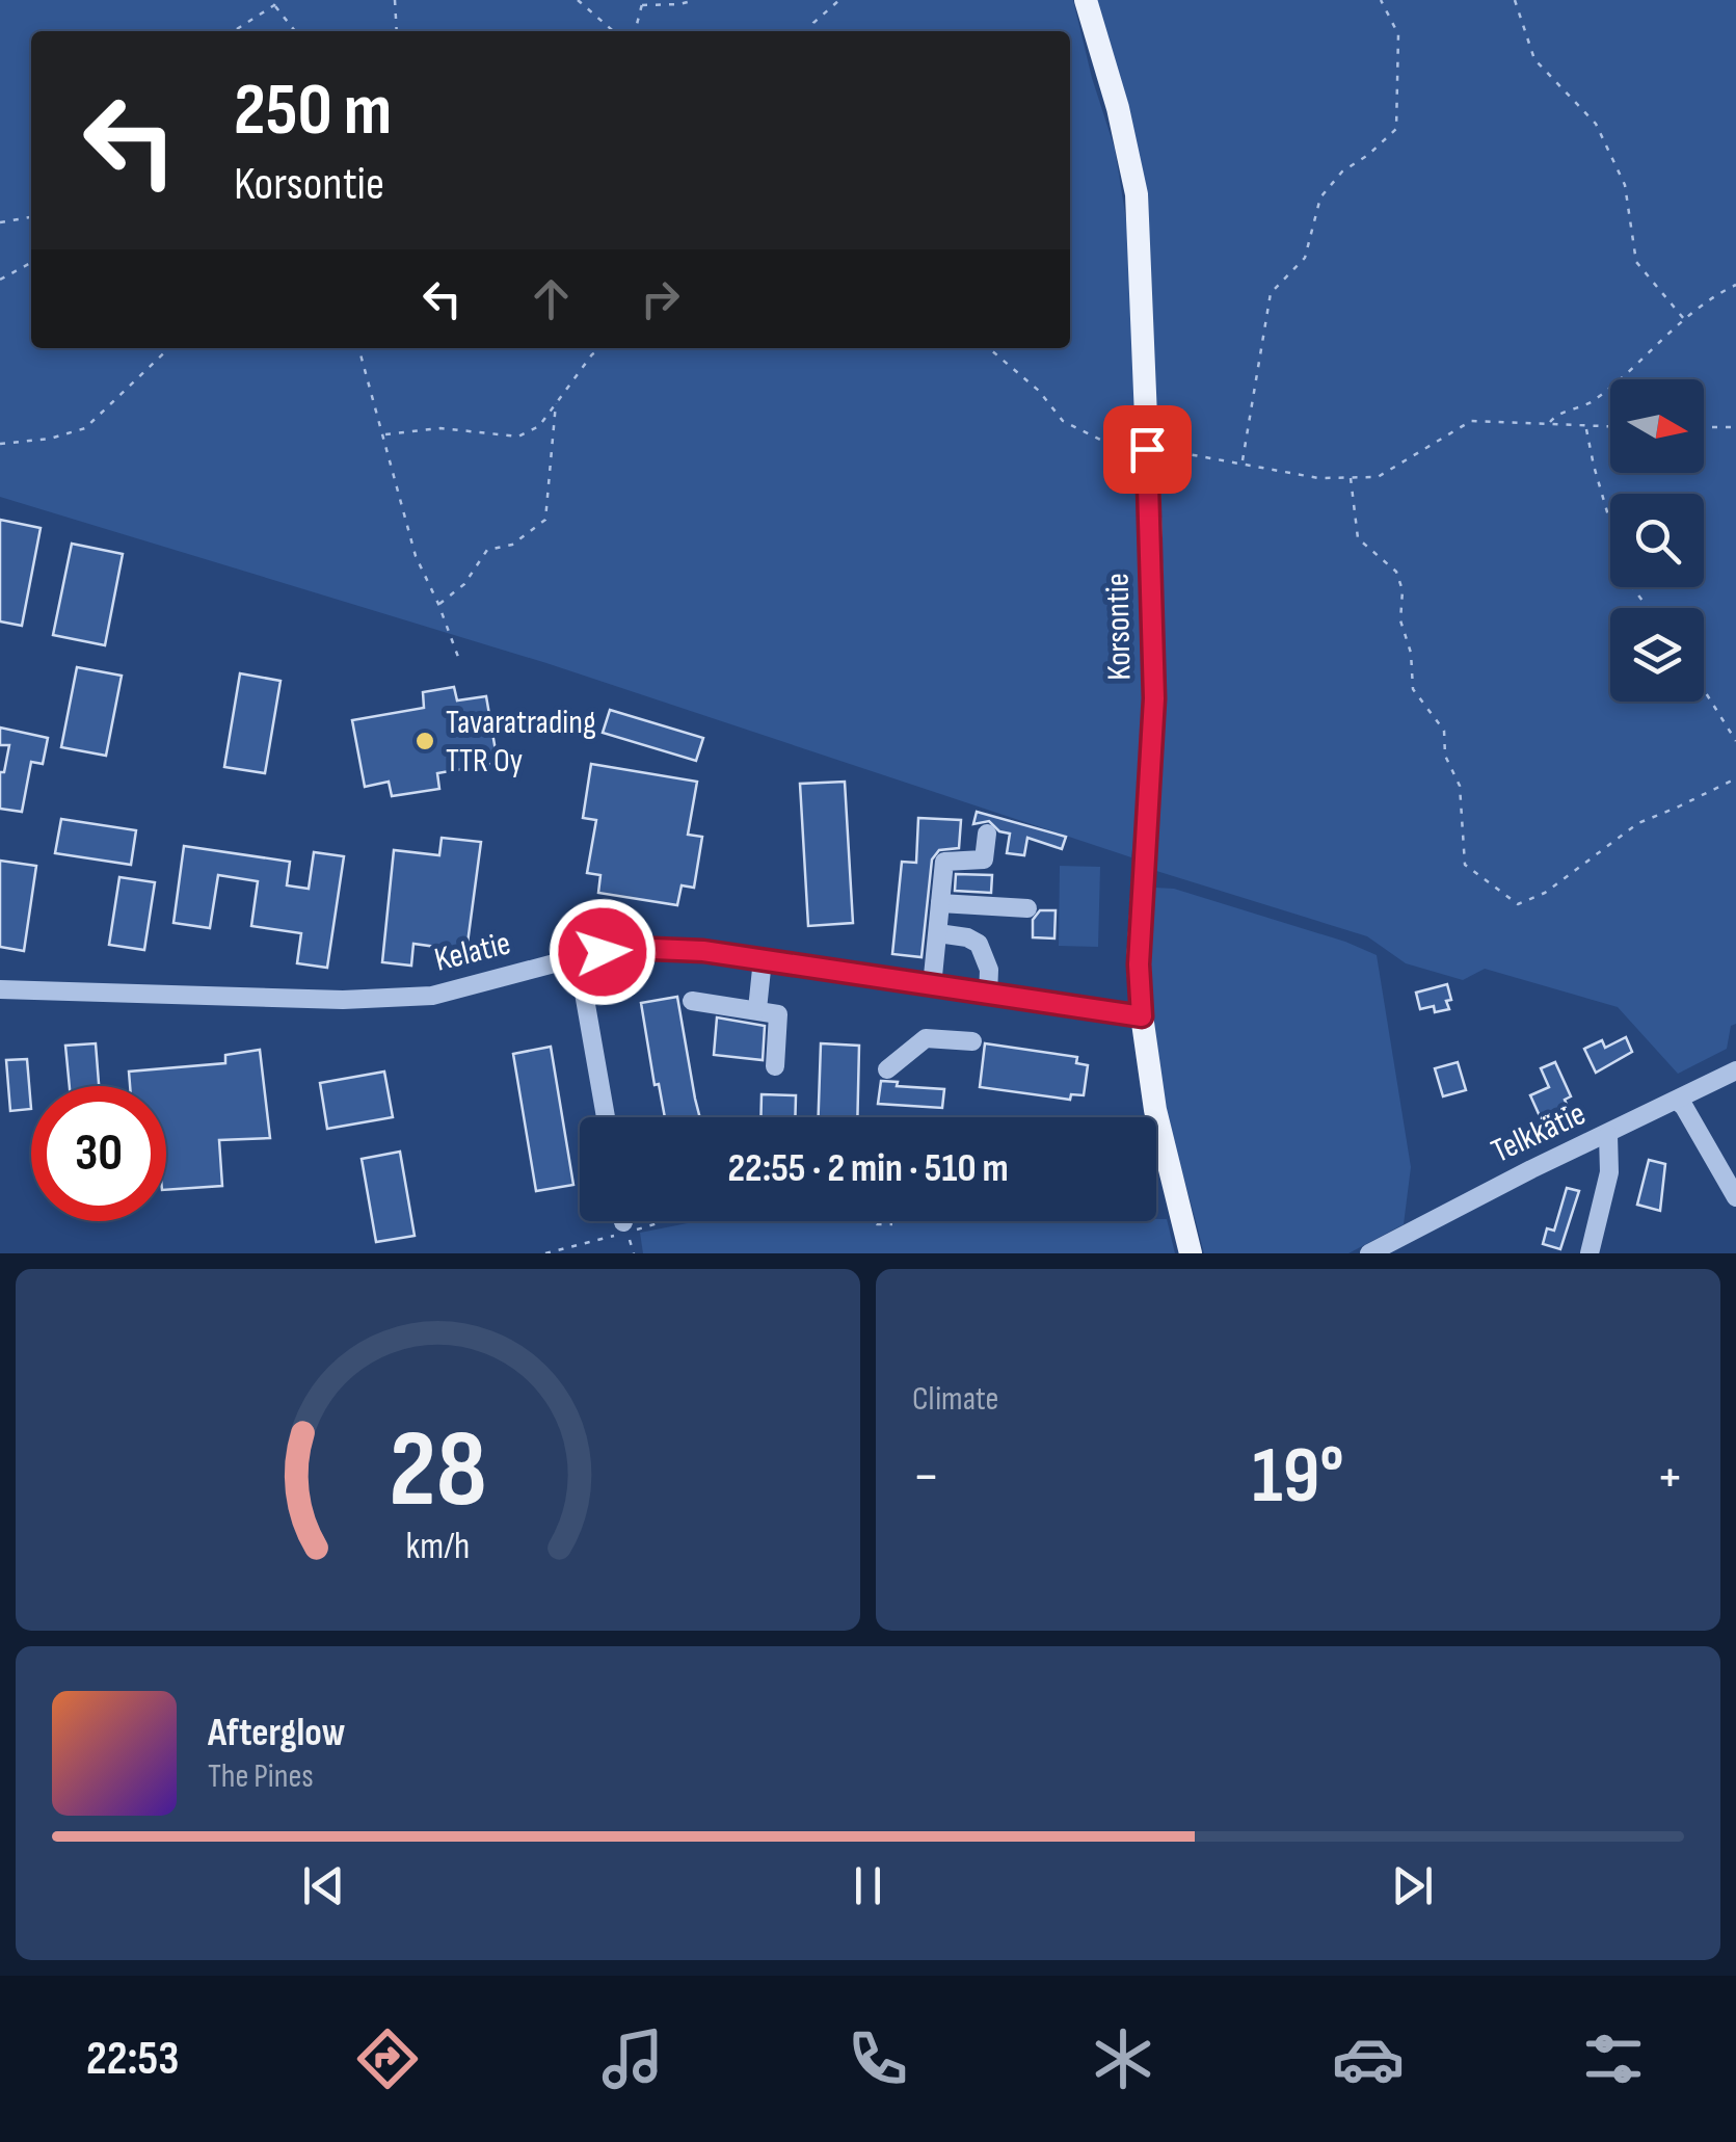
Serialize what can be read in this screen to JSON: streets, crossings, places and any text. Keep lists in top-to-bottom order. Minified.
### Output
{"streets":{"main road":["Korsontie"],"street":["Kelatie","Telkkätie"]},"crossings":[["Korsontie","Kelatie"]],"places":["Tavaratrading TTR Oy"],"north":"right","page":{"turn":["250 m","Korsontie"],"limit":"30","trip":"22:55 · 2 min · 510 m","tile":"Climate","heat":["−","19°","+"],"song":["Afterglow","The Pines"],"tabs":"22:53","gauge":["28","km/h"]}}
